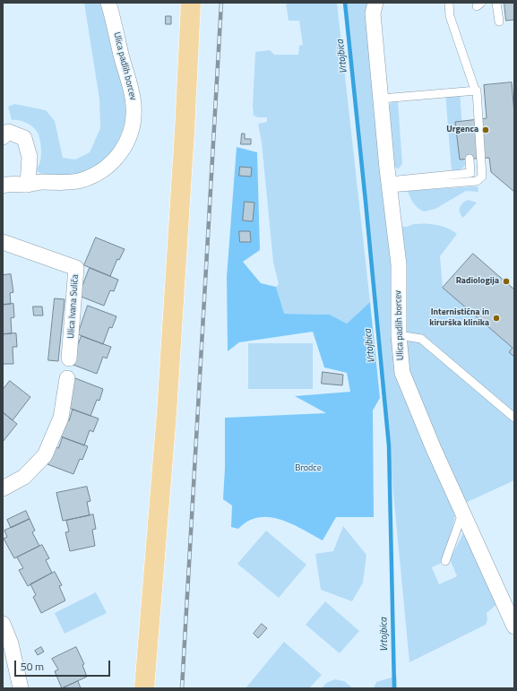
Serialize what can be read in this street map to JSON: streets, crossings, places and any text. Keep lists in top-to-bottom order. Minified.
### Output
{"streets":{"street":["Ulica padlih borcev","Ulica Ivana Suliča"]},"water":["Vrtojbica"],"parks":["Brodce"],"places":["Urgenca","Radiologija","Internistična in kirurška klinika"],"scale_bar":"50 m"}
